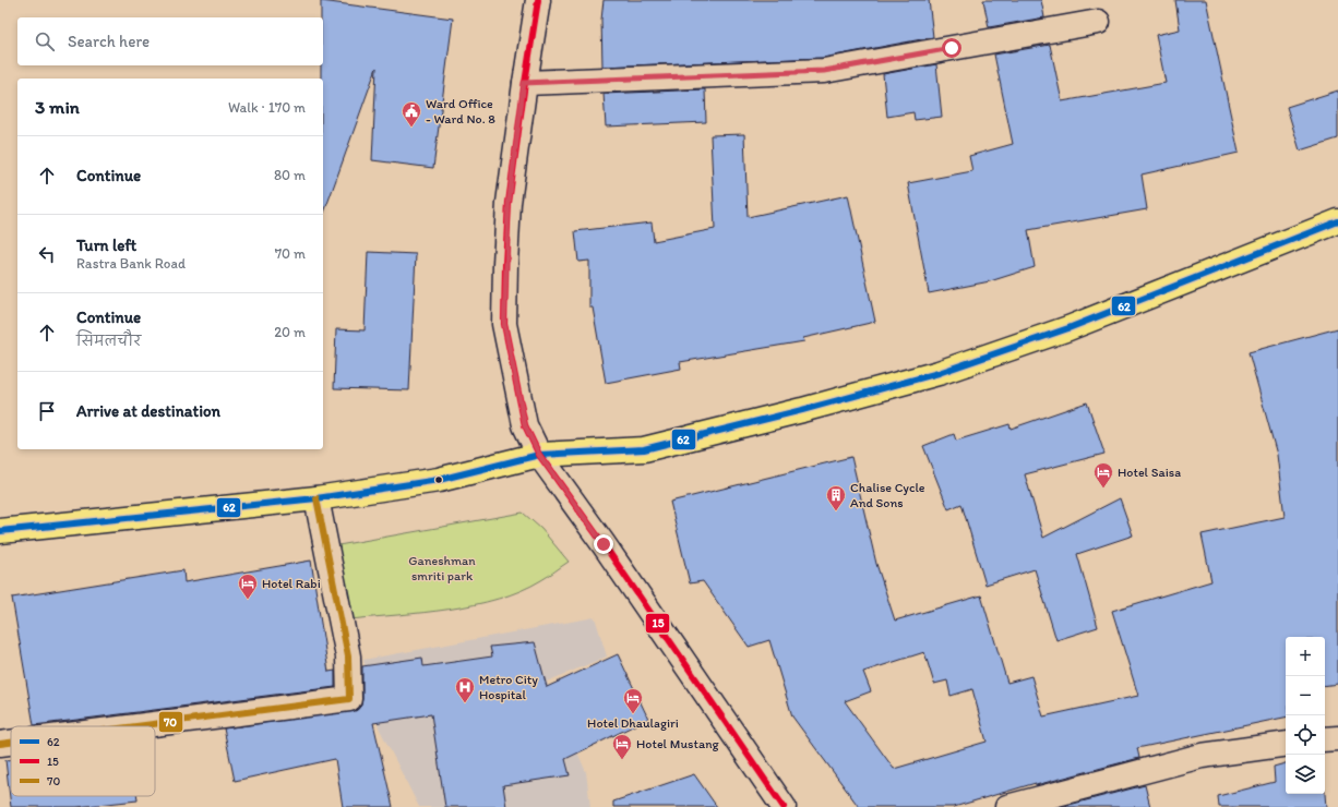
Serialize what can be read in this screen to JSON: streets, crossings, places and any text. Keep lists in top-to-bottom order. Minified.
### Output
{"parks":["Ganeshman smriti park"],"places":{"public building":["Ward Office - Ward No. 8"],"hotel":["Hotel Saisa","Hotel Rabi","Hotel Dhaulagiri","Hotel Mustang"],"building":["Chalise Cycle And Sons"],"hospital":["Metro City Hospital"]},"lines":["transit line 15","transit line 62","transit line 70"],"legend":["62","15","70"],"page":{"search":"Search here","heading":["3 min","Walk · 170 m"],"list":[["Continue","80 m"],["Turn left","Rastra Bank Road","70 m"],["Continue","सिमलचौर","20 m"],"Arrive at destination"],"map_buttons":["+","−"]}}
